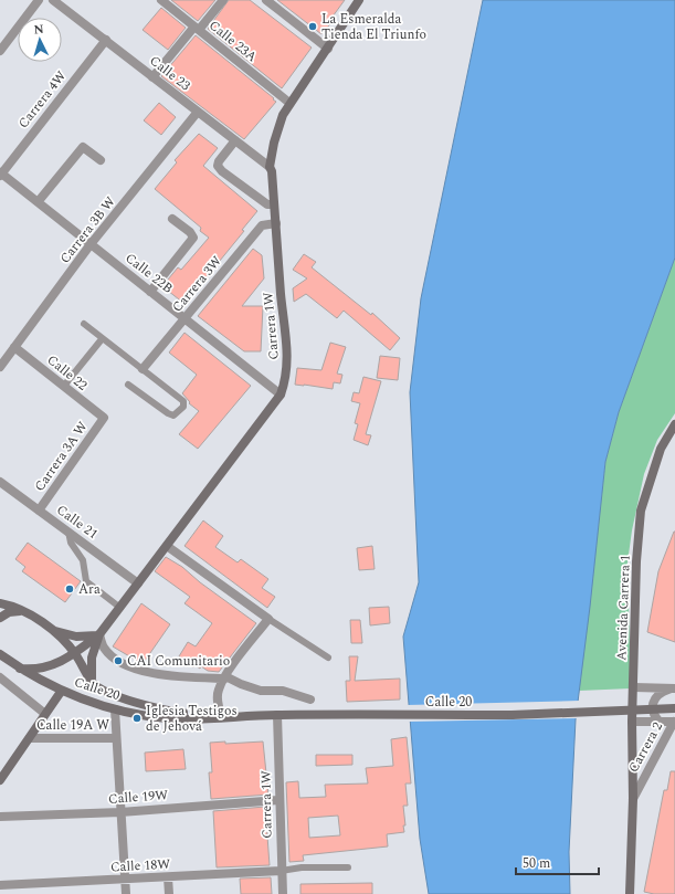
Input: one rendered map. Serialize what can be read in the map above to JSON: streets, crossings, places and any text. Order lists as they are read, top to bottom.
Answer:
{
  "streets": {
    "street": [
      "Calle 23A",
      "Calle 23",
      "Carrera 4W",
      "Carrera 3B W",
      "Calle 22B",
      "Carrera 3W",
      "Carrera 1W",
      "Calle 22",
      "Carrera 3A W",
      "Calle 21",
      "Avenida Carrera 1",
      "Calle 20",
      "Calle 19A W",
      "Carrera 2",
      "Calle 19W",
      "Calle 18W"
    ]
  },
  "crossings": [
    ["Calle 23A", "Carrera 1W"],
    ["Calle 23", "Carrera 4W"],
    ["Calle 23", "Carrera 3B W"],
    ["Calle 23", "Carrera 1W"],
    ["Carrera 4W", "Calle 22B"],
    ["Carrera 3B W", "Calle 22B"],
    ["Carrera 3B W", "Calle 22"],
    ["Calle 22B", "Carrera 3W"],
    ["Calle 22B", "Carrera 1W"],
    ["Carrera 3W", "Carrera 1W"],
    ["Carrera 1W", "Calle 21"],
    ["Carrera 1W", "Calle 20"],
    ["Carrera 1W", "Calle 19W"],
    ["Carrera 1W", "Calle 18W"],
    ["Calle 22", "Carrera 3A W"],
    ["Carrera 3A W", "Calle 21"],
    ["Avenida Carrera 1", "Carrera 2"]
  ],
  "places": [
    "La Esmeralda Tienda El Triunfo",
    "Ara",
    "CAI Comunitario",
    "Iglesia Testigos de Jehová"
  ],
  "scale_bar": "50 m",
  "north": "top"
}
